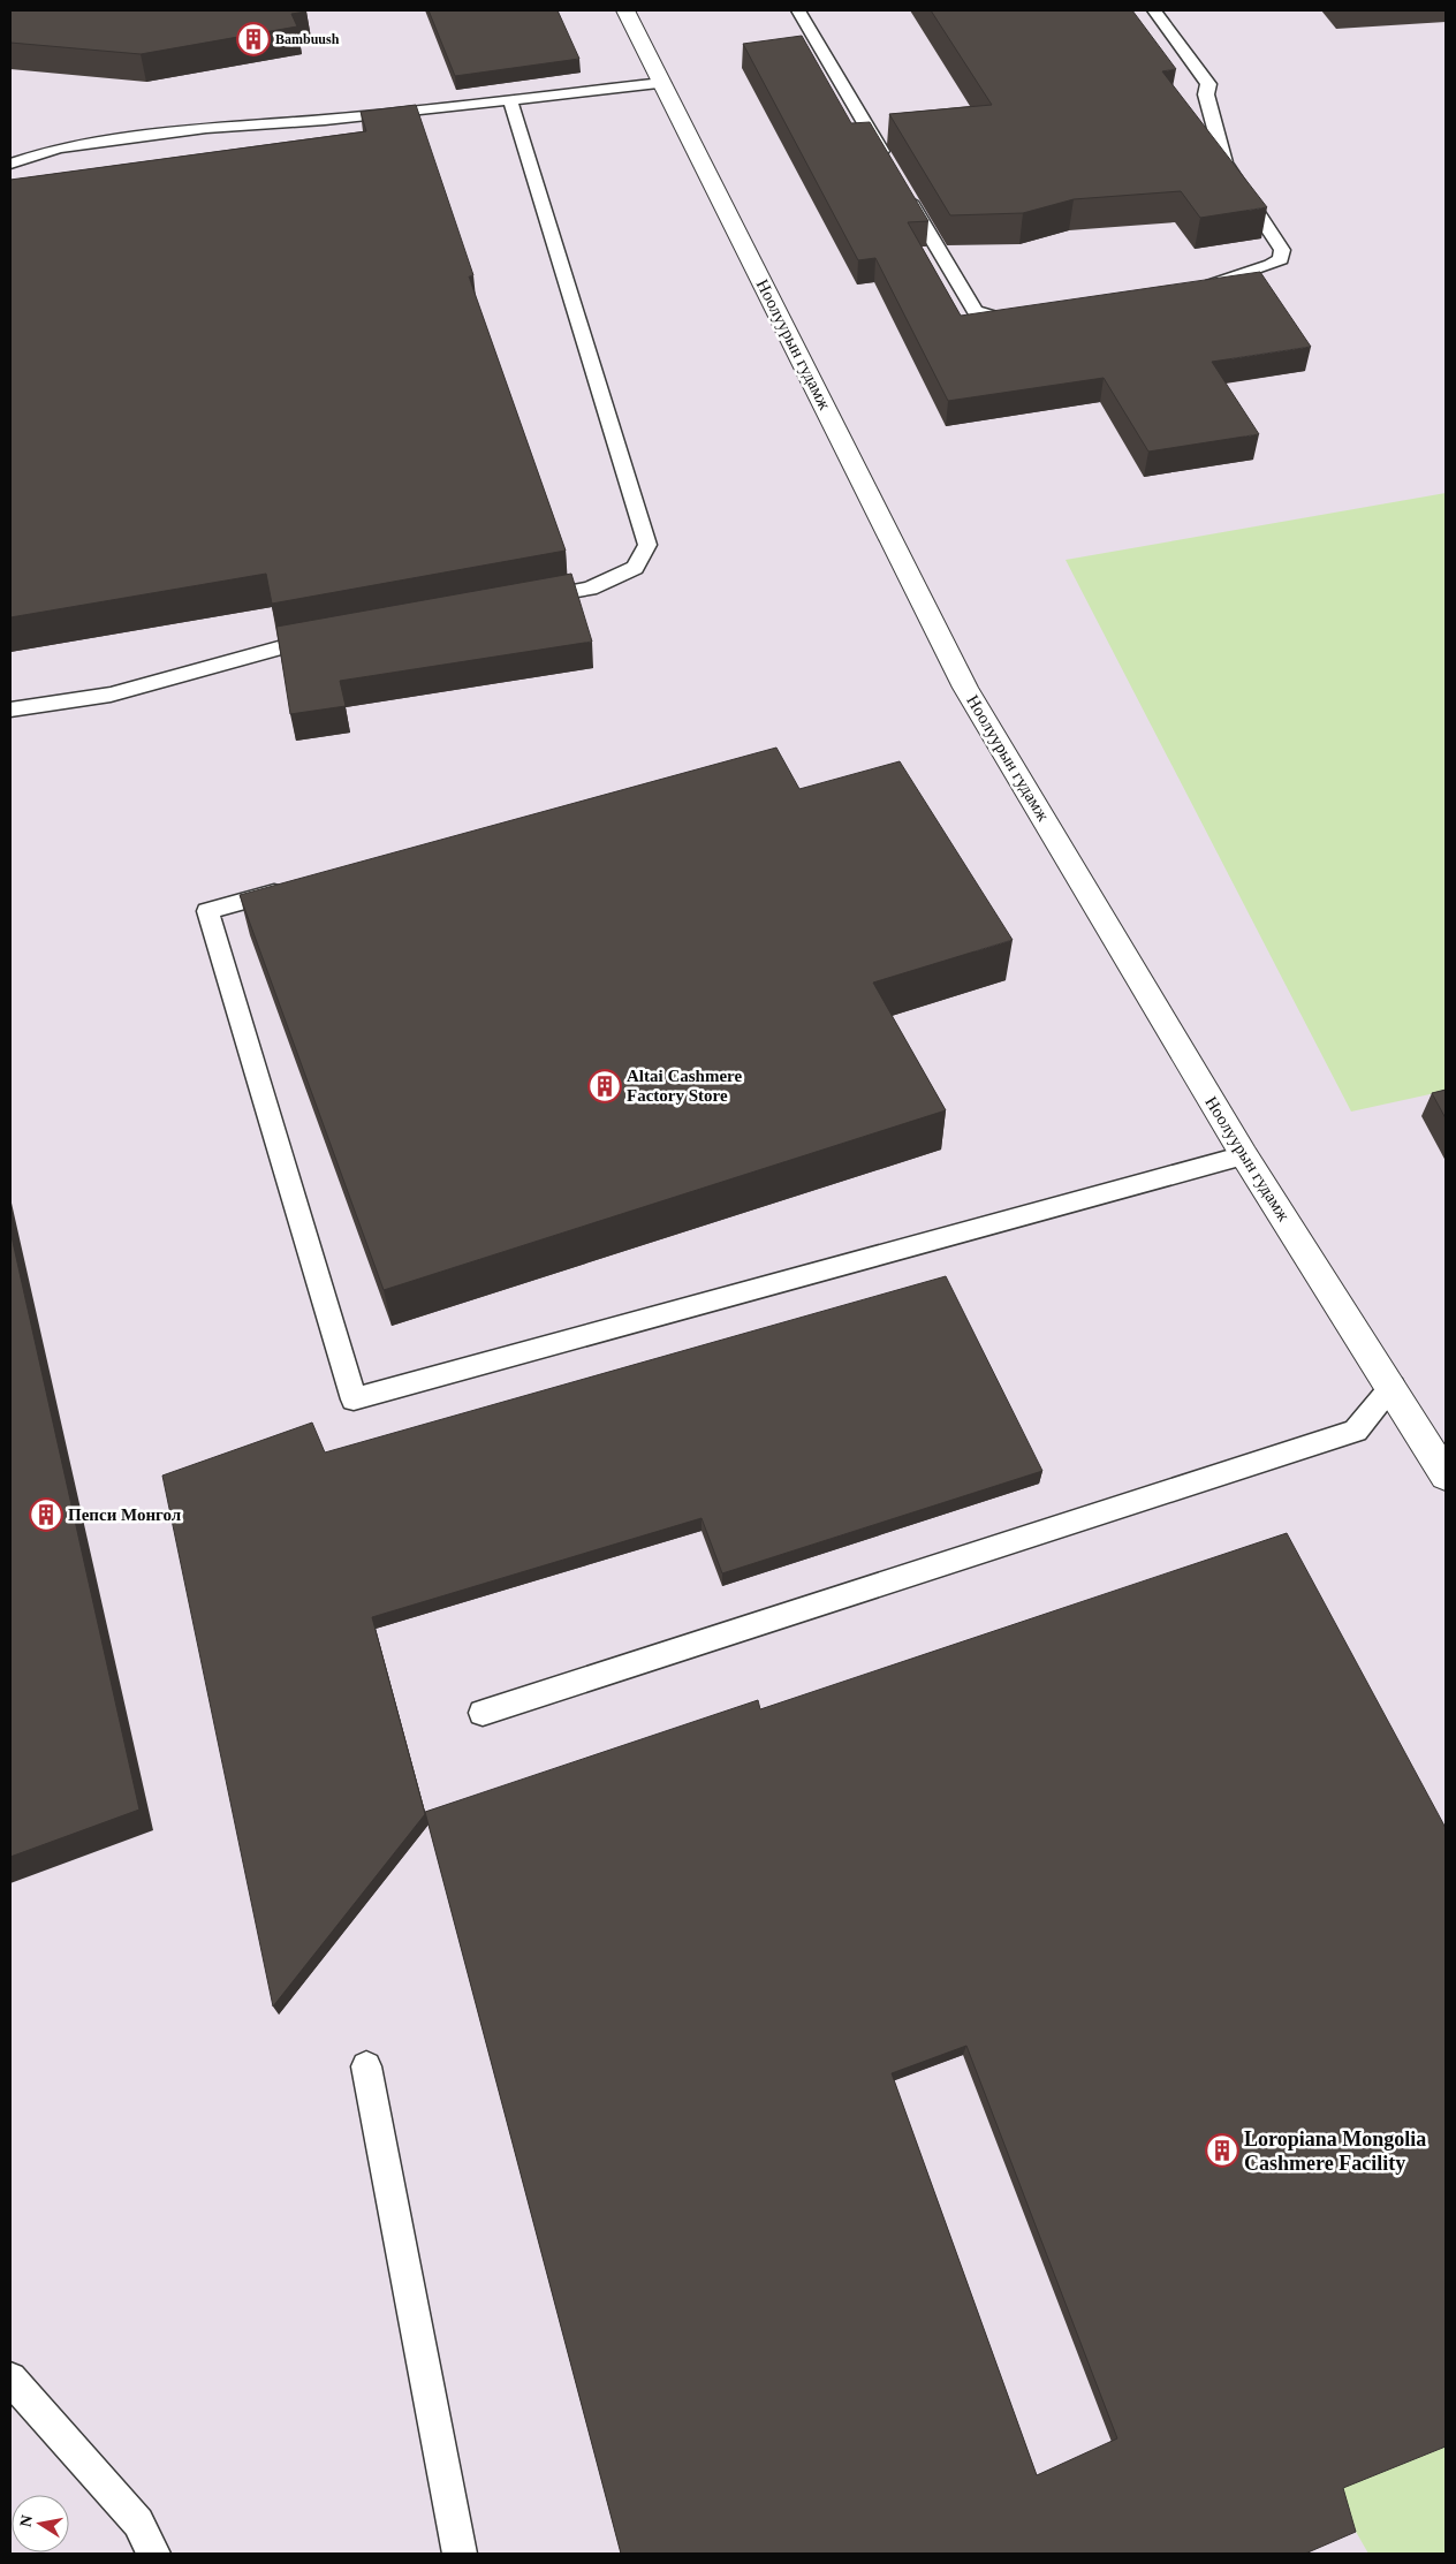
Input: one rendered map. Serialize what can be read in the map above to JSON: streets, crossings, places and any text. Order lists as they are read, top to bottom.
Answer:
{
  "streets": {
    "street": ["Ноолуурын гудамж"]
  },
  "places": {
    "building": [
      "Bambuush",
      "Altai Cashmere Factory Store",
      "Пепси Монгол",
      "Loropiana Mongolia Cashmere Facility"
    ]
  },
  "north": "left"
}
